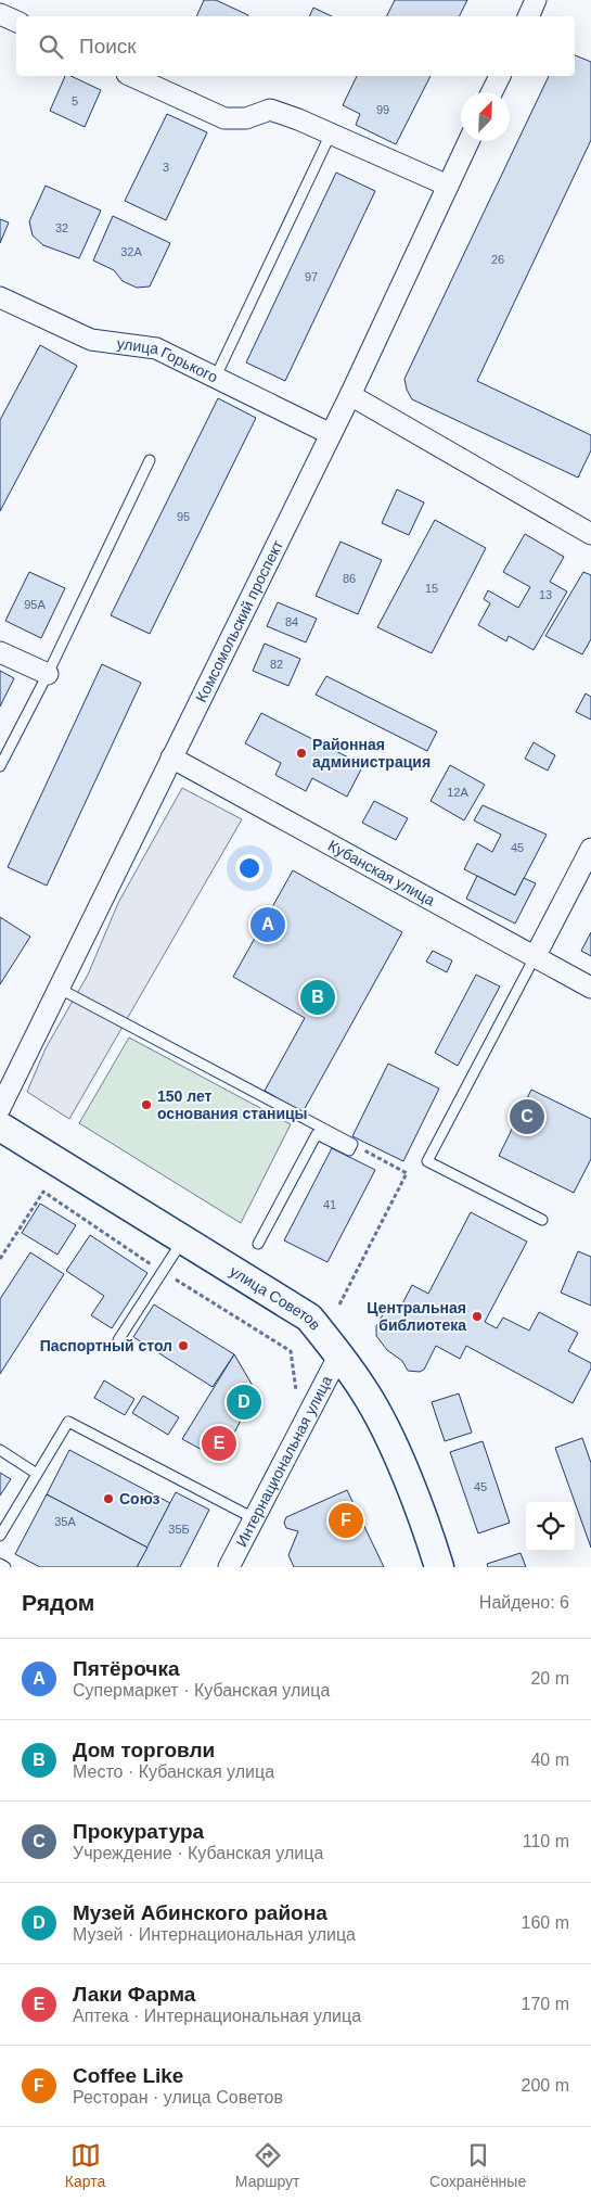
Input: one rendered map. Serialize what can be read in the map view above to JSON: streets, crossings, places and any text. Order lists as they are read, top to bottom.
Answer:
{
  "streets": {
    "main road": ["улица Советов"],
    "street": [
      "улица Горького",
      "Комсомольский проспект",
      "Кубанская улица",
      "Интернациональная улица"
    ]
  },
  "crossings": [
    ["улица Горького", "Комсомольский проспект"],
    ["Комсомольский проспект", "Кубанская улица"],
    ["улица Советов", "Интернациональная улица"]
  ],
  "places": [
    "Районная администрация",
    "150 лет основания станицы",
    "Центральная библиотека",
    "Паспортный стол",
    "Союз"
  ],
  "house_numbers": [
    "5",
    "99",
    "3",
    "32",
    "32А",
    "26",
    "97",
    "95",
    "86",
    "15",
    "13",
    "95А",
    "84",
    "82",
    "12А",
    "45",
    "41",
    "45",
    "35А",
    "35Б"
  ],
  "north": "top right",
  "page": {
    "search": "Поиск",
    "pins": [
      "A",
      "B",
      "C",
      "D",
      "E",
      "F"
    ],
    "heading": ["Рядом", "Найдено: 6"],
    "list": [
      {
        "mark": "A",
        "name": "Пятёрочка",
        "note": "Супермаркет · Кубанская улица",
        "value": "20 m"
      },
      {
        "mark": "B",
        "name": "Дом торговли",
        "note": "Место · Кубанская улица",
        "value": "40 m"
      },
      {
        "mark": "C",
        "name": "Прокуратура",
        "note": "Учреждение · Кубанская улица",
        "value": "110 m"
      },
      {
        "mark": "D",
        "name": "Музей Абинского района",
        "note": "Музей · Интернациональная улица",
        "value": "160 m"
      },
      {
        "mark": "E",
        "name": "Лаки Фарма",
        "note": "Аптека · Интернациональная улица",
        "value": "170 m"
      },
      {
        "mark": "F",
        "name": "Coffee Like",
        "note": "Ресторан · улица Советов",
        "value": "200 m"
      }
    ],
    "nav": ["Карта", "Маршрут", "Сохранённые"]
  }
}
